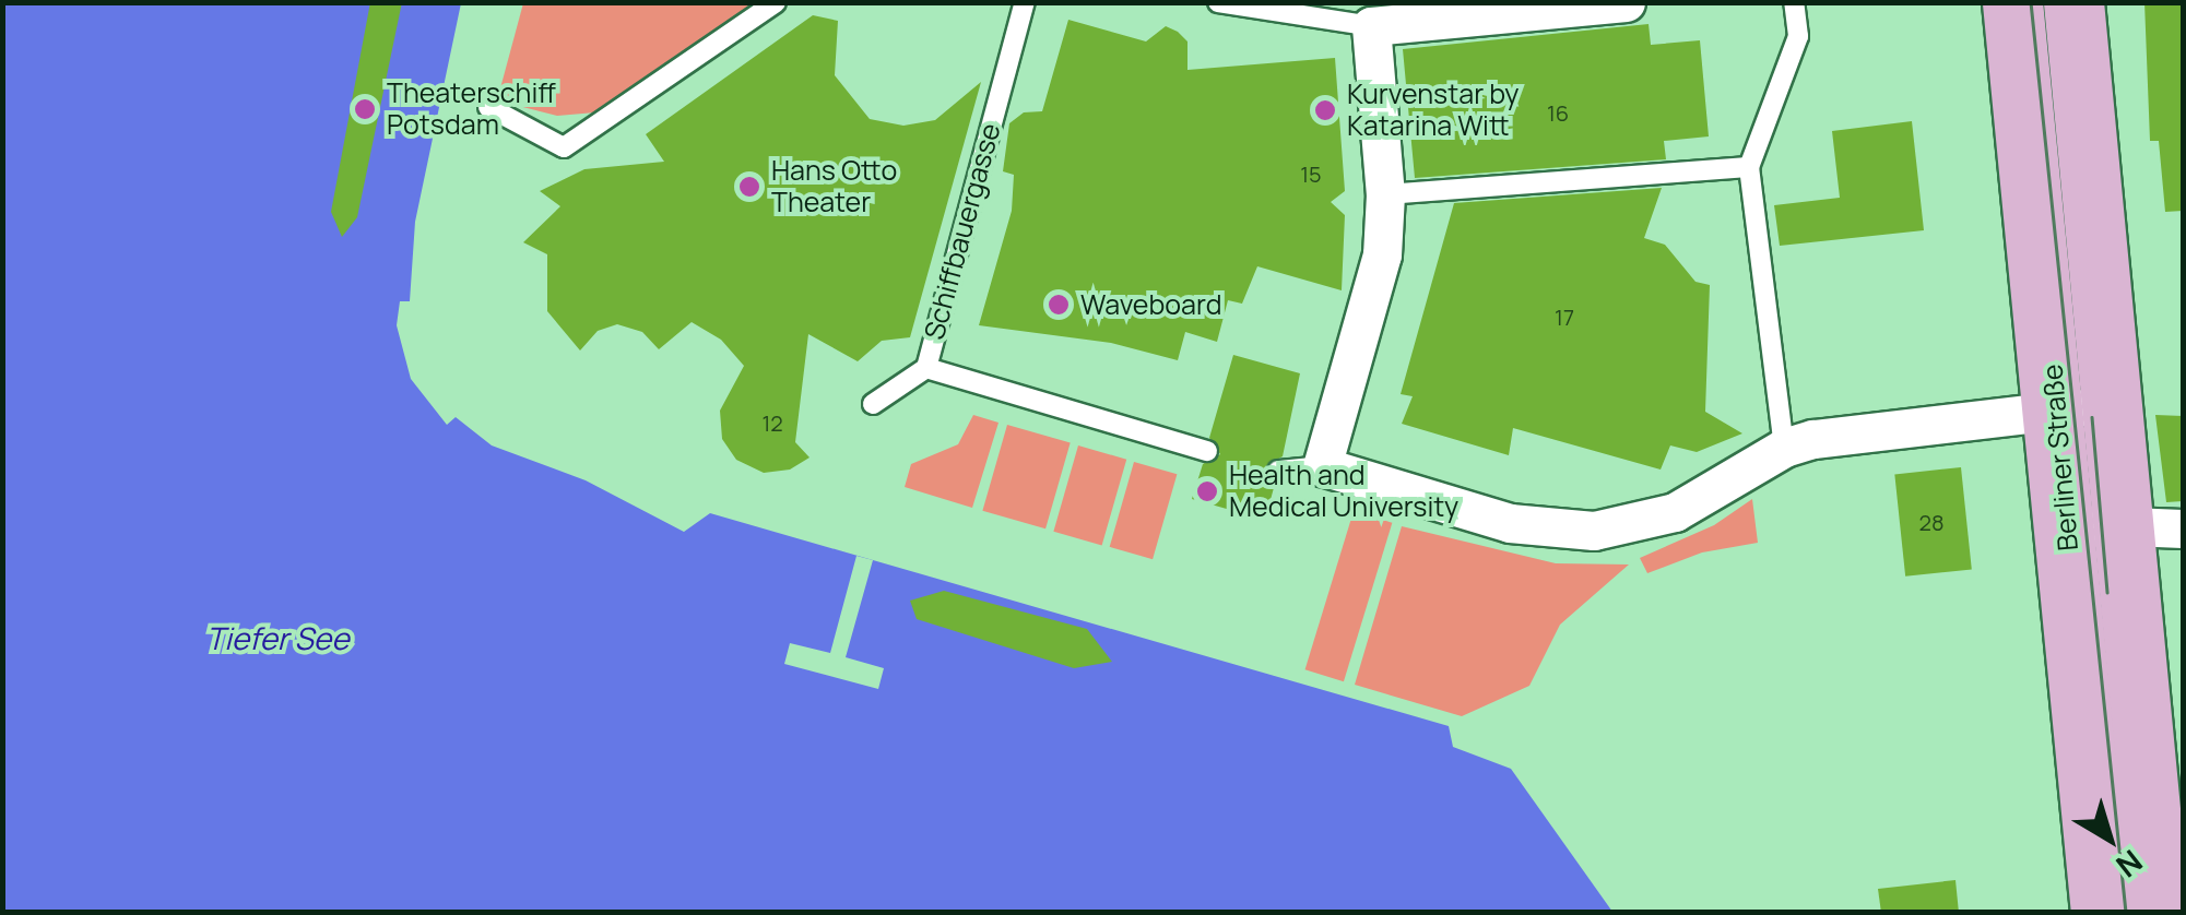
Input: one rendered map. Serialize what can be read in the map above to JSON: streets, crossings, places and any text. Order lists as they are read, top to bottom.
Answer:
{
  "streets": {
    "main road": ["Berliner Straße"],
    "lane": ["Schiffbauergasse"]
  },
  "water": ["Tiefer See"],
  "places": [
    "Theaterschiff Potsdam",
    "Kurvenstar by Katarina Witt",
    "Hans Otto Theater",
    "Waveboard",
    "Health and Medical University"
  ],
  "house_numbers": [
    "16",
    "15",
    "17",
    "12",
    "28"
  ],
  "north": "bottom right"
}
